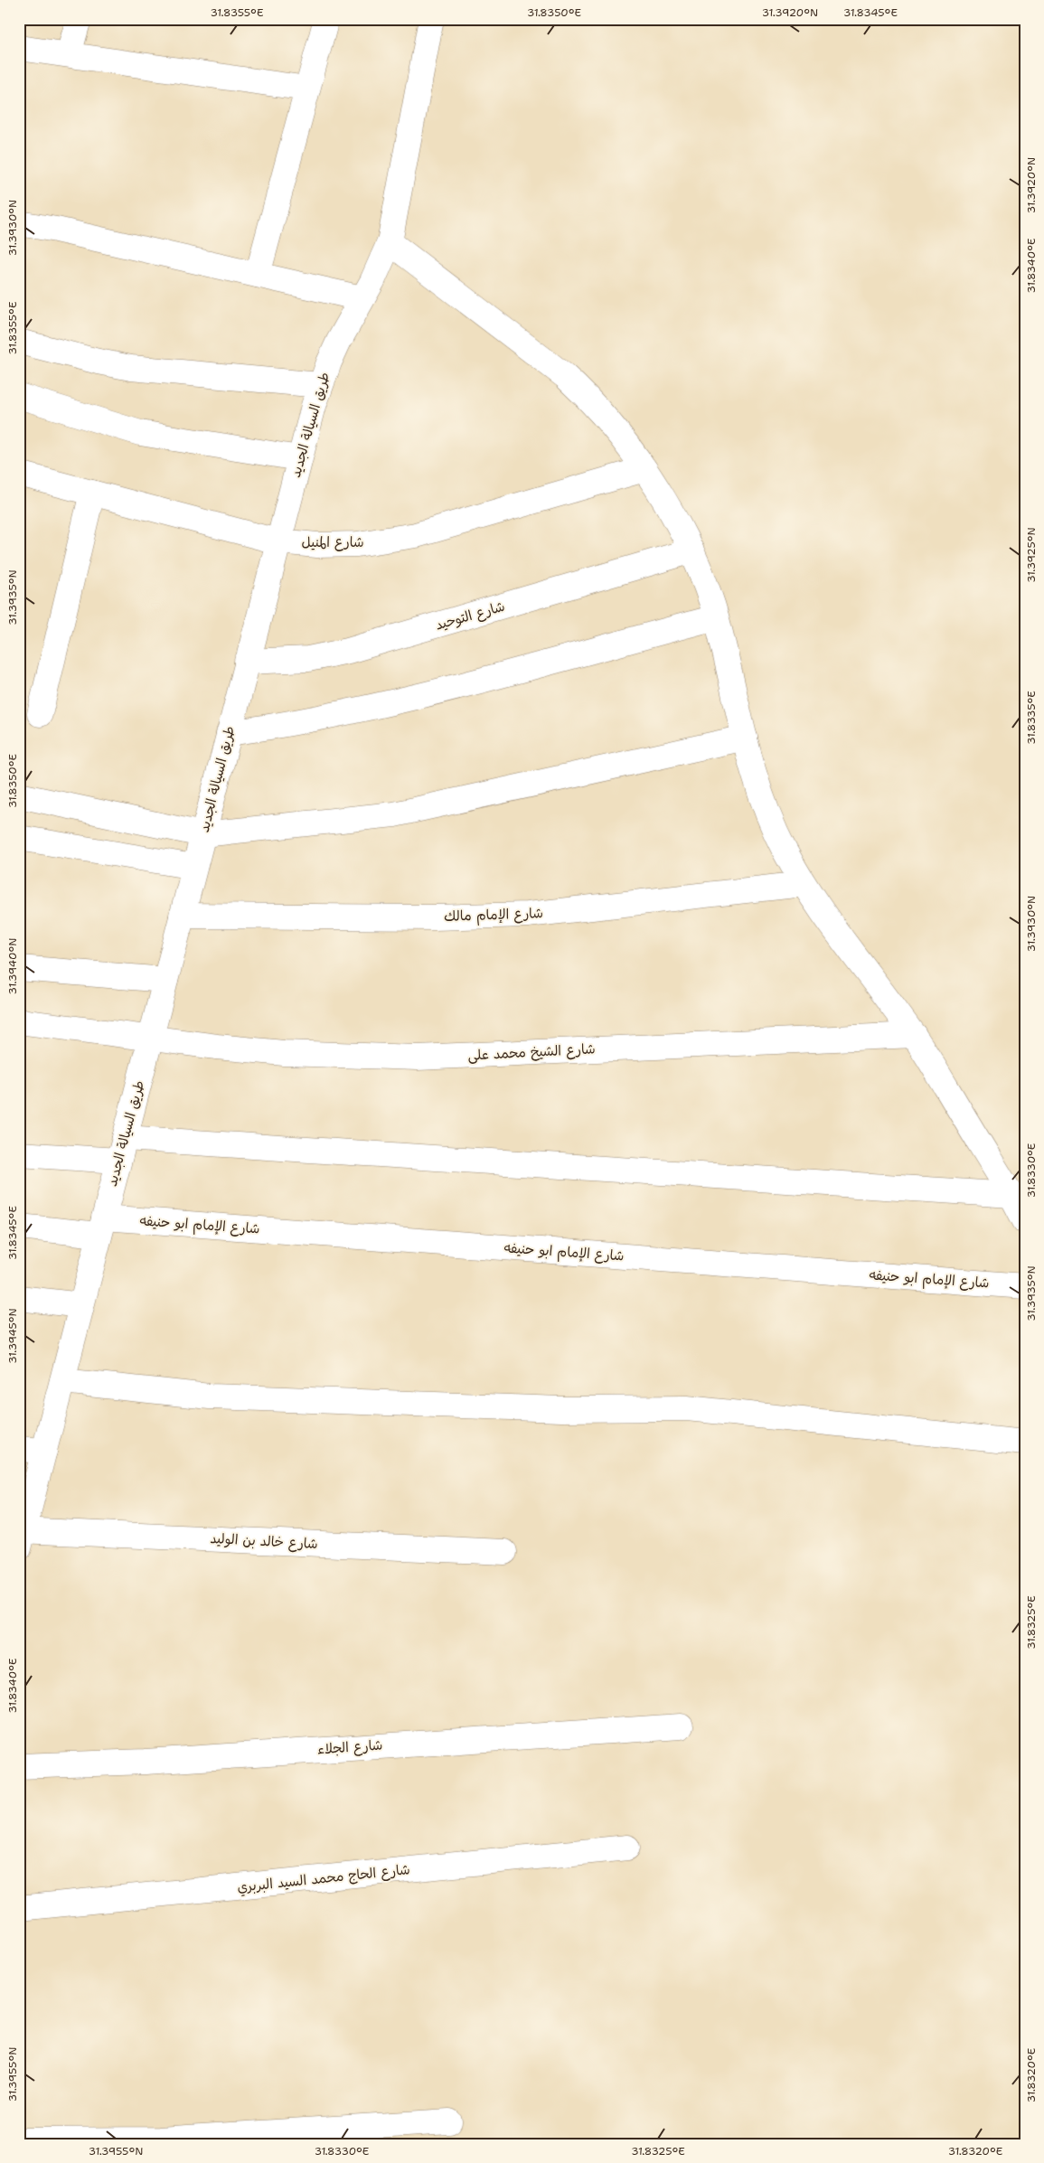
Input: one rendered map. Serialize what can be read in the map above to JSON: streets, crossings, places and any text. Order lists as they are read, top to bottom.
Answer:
{
  "streets": {
    "street": [
      "طريق السيالة الجديد",
      "شارع المنيل",
      "شارع التوحيد",
      "شارع الإمام مالك",
      "شارع الشيخ محمد على",
      "شارع الإمام ابو حنيفه",
      "شارع خالد بن الوليد",
      "شارع الجلاء",
      "شارع الحاج محمد السيد البربري"
    ]
  },
  "crossings": [
    ["طريق السيالة الجديد", "شارع المنيل"],
    ["طريق السيالة الجديد", "شارع التوحيد"],
    ["طريق السيالة الجديد", "شارع الإمام مالك"],
    ["طريق السيالة الجديد", "شارع الشيخ محمد على"],
    ["طريق السيالة الجديد", "شارع الإمام ابو حنيفه"],
    ["طريق السيالة الجديد", "شارع خالد بن الوليد"]
  ],
  "coordinates": [
    "31.8355°E",
    "31.8350°E",
    "31.3920°N",
    "31.8345°E",
    "31.3930°N",
    "31.8340°E",
    "31.3925°N",
    "31.3935°N",
    "31.8335°E",
    "31.3940°N",
    "31.8330°E",
    "31.3945°N",
    "31.8325°E",
    "31.3955°N",
    "31.8320°E"
  ]
}
